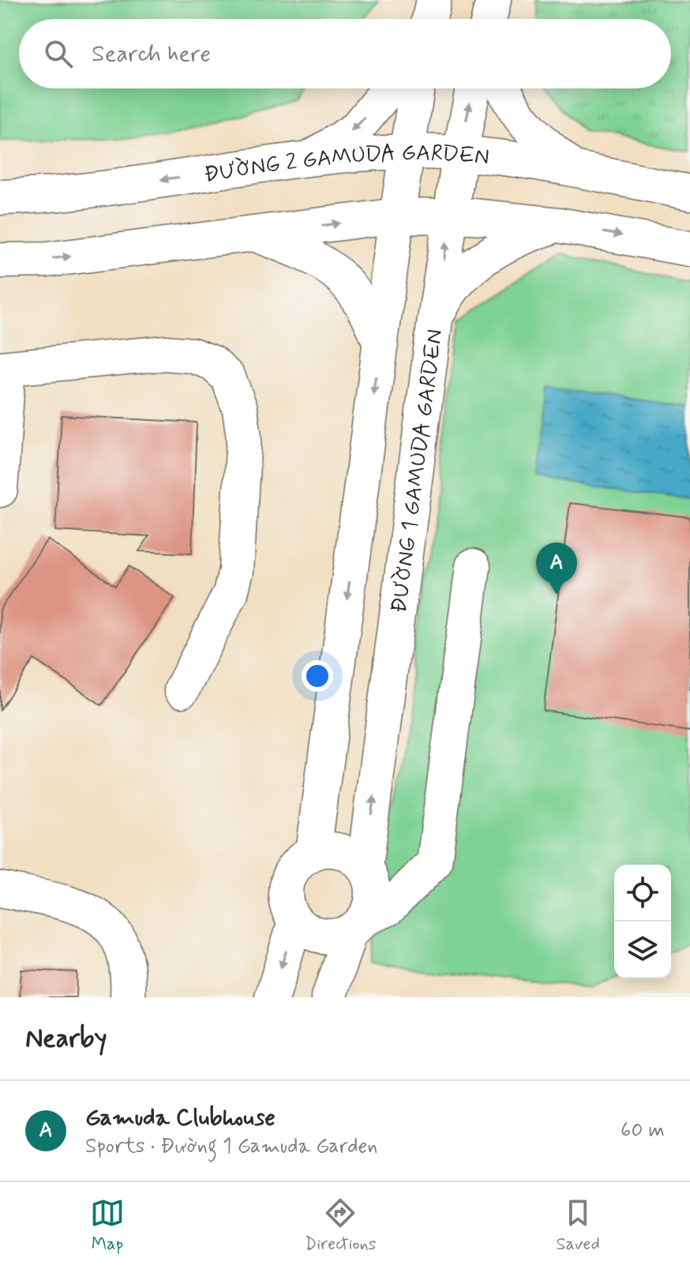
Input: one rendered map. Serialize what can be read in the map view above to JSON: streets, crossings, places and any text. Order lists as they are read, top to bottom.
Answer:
{
  "streets": {
    "street": ["ĐƯỜNG 2 GAMUDA GARDEN", "ĐƯỜNG 1 GAMUDA GARDEN"]
  },
  "crossings": [
    ["ĐƯỜNG 2 GAMUDA GARDEN", "ĐƯỜNG 1 GAMUDA GARDEN"]
  ],
  "page": {
    "search": "Search here",
    "pins": "A",
    "heading": "Nearby",
    "list": [
      {
        "mark": "A",
        "name": "Gamuda Clubhouse",
        "note": "Sports · Đường 1 Gamuda Garden",
        "value": "60 m"
      }
    ],
    "nav": ["Map", "Directions", "Saved"]
  }
}
